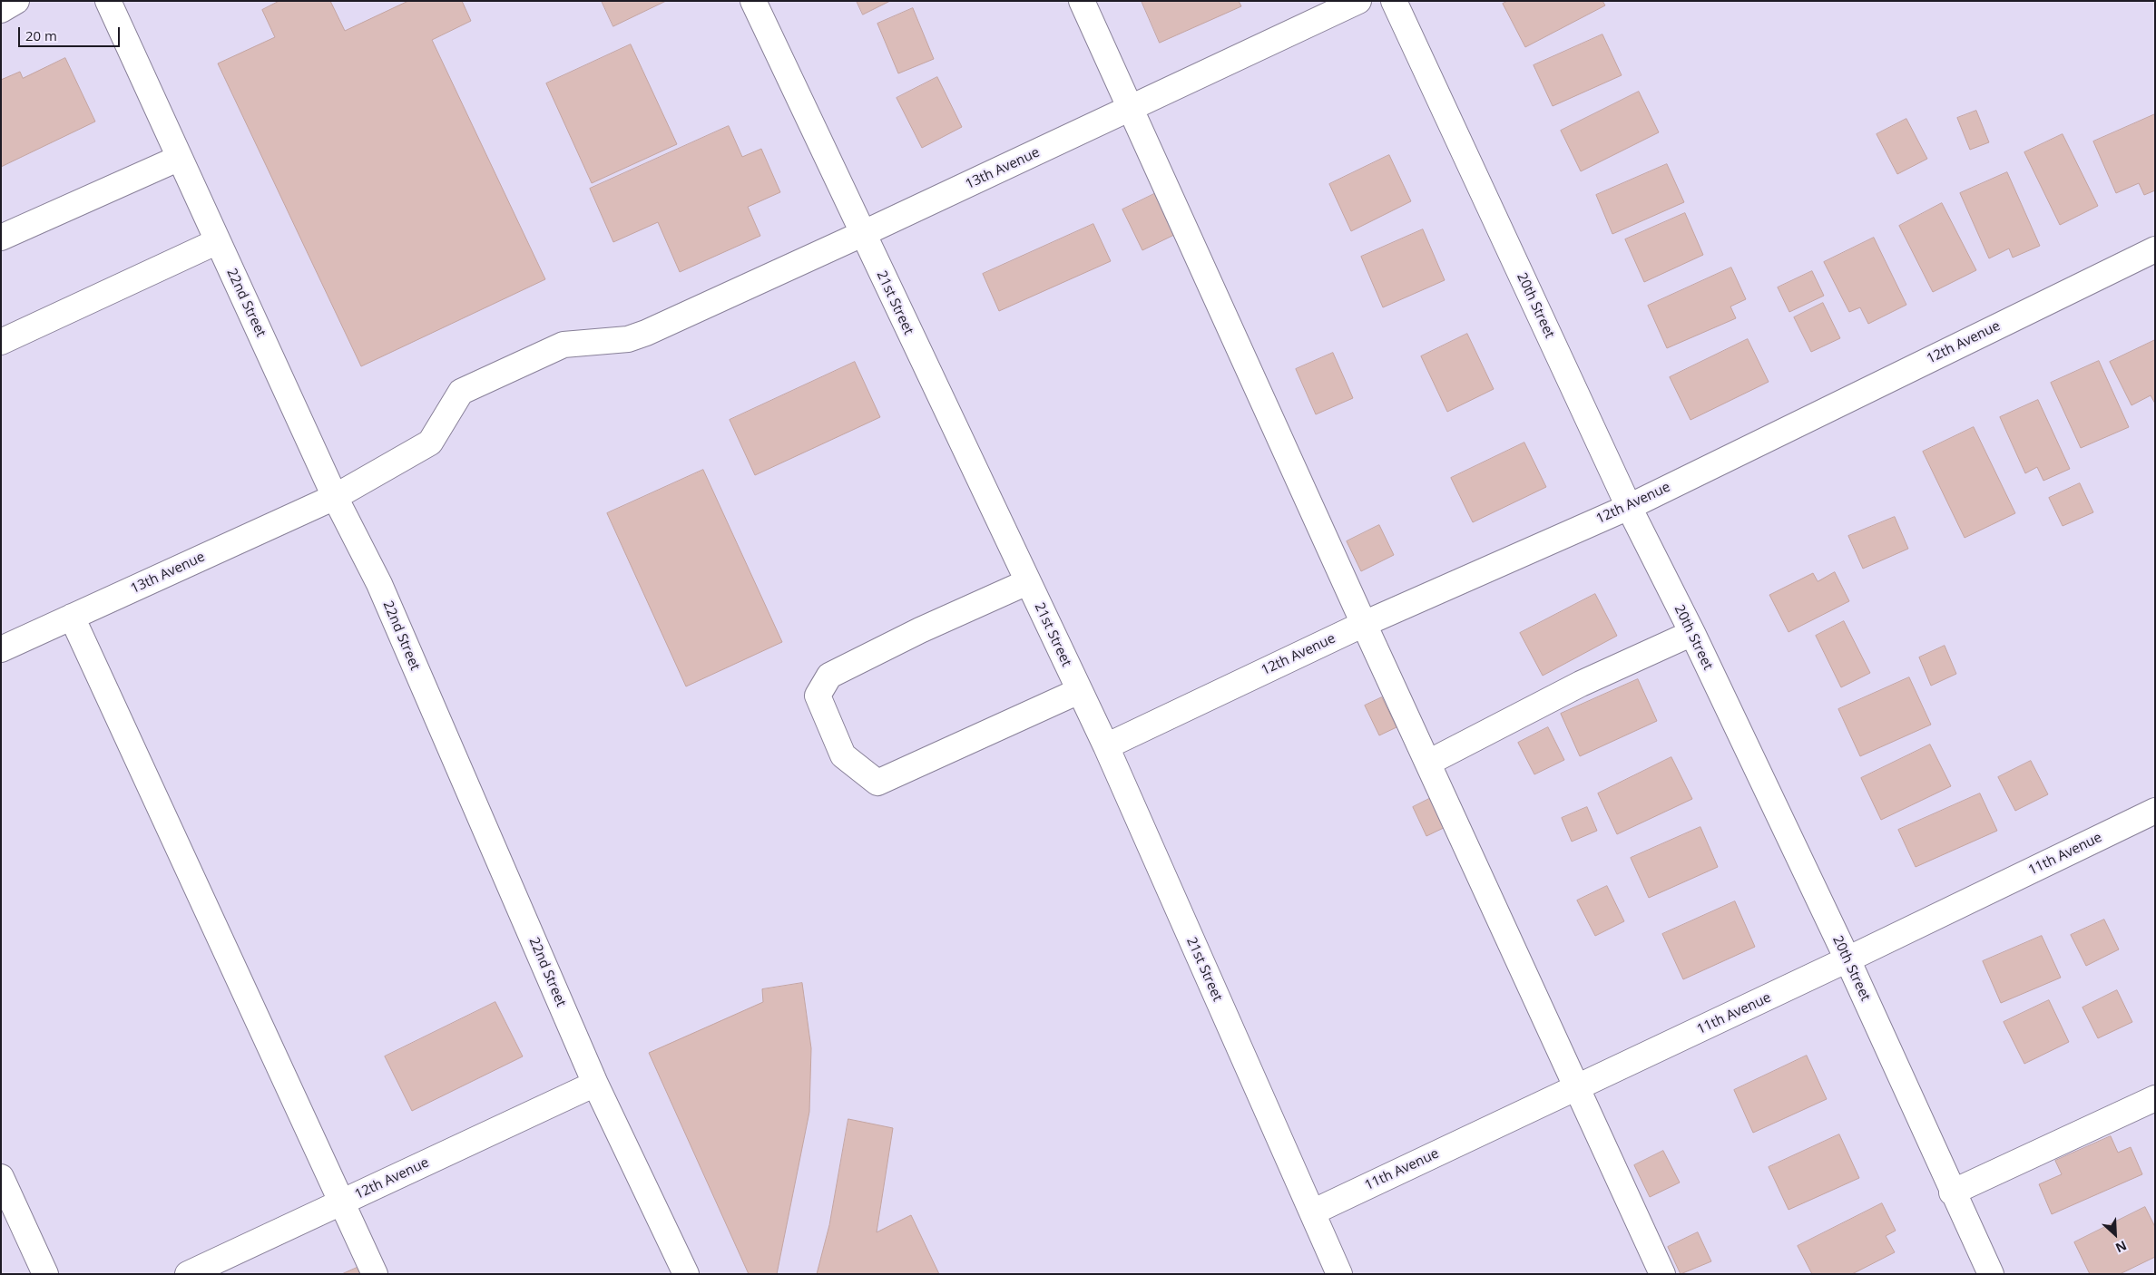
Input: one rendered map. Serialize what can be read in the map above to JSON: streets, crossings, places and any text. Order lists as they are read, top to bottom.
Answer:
{
  "streets": {
    "street": [
      "13th Avenue",
      "22nd Street",
      "21st Street",
      "20th Street",
      "12th Avenue",
      "11th Avenue"
    ]
  },
  "crossings": [
    ["13th Avenue", "22nd Street"],
    ["13th Avenue", "21st Street"],
    ["22nd Street", "12th Avenue"],
    ["21st Street", "12th Avenue"],
    ["21st Street", "11th Avenue"],
    ["20th Street", "12th Avenue"],
    ["20th Street", "11th Avenue"]
  ],
  "scale_bar": "20 m",
  "north": "bottom right"
}
